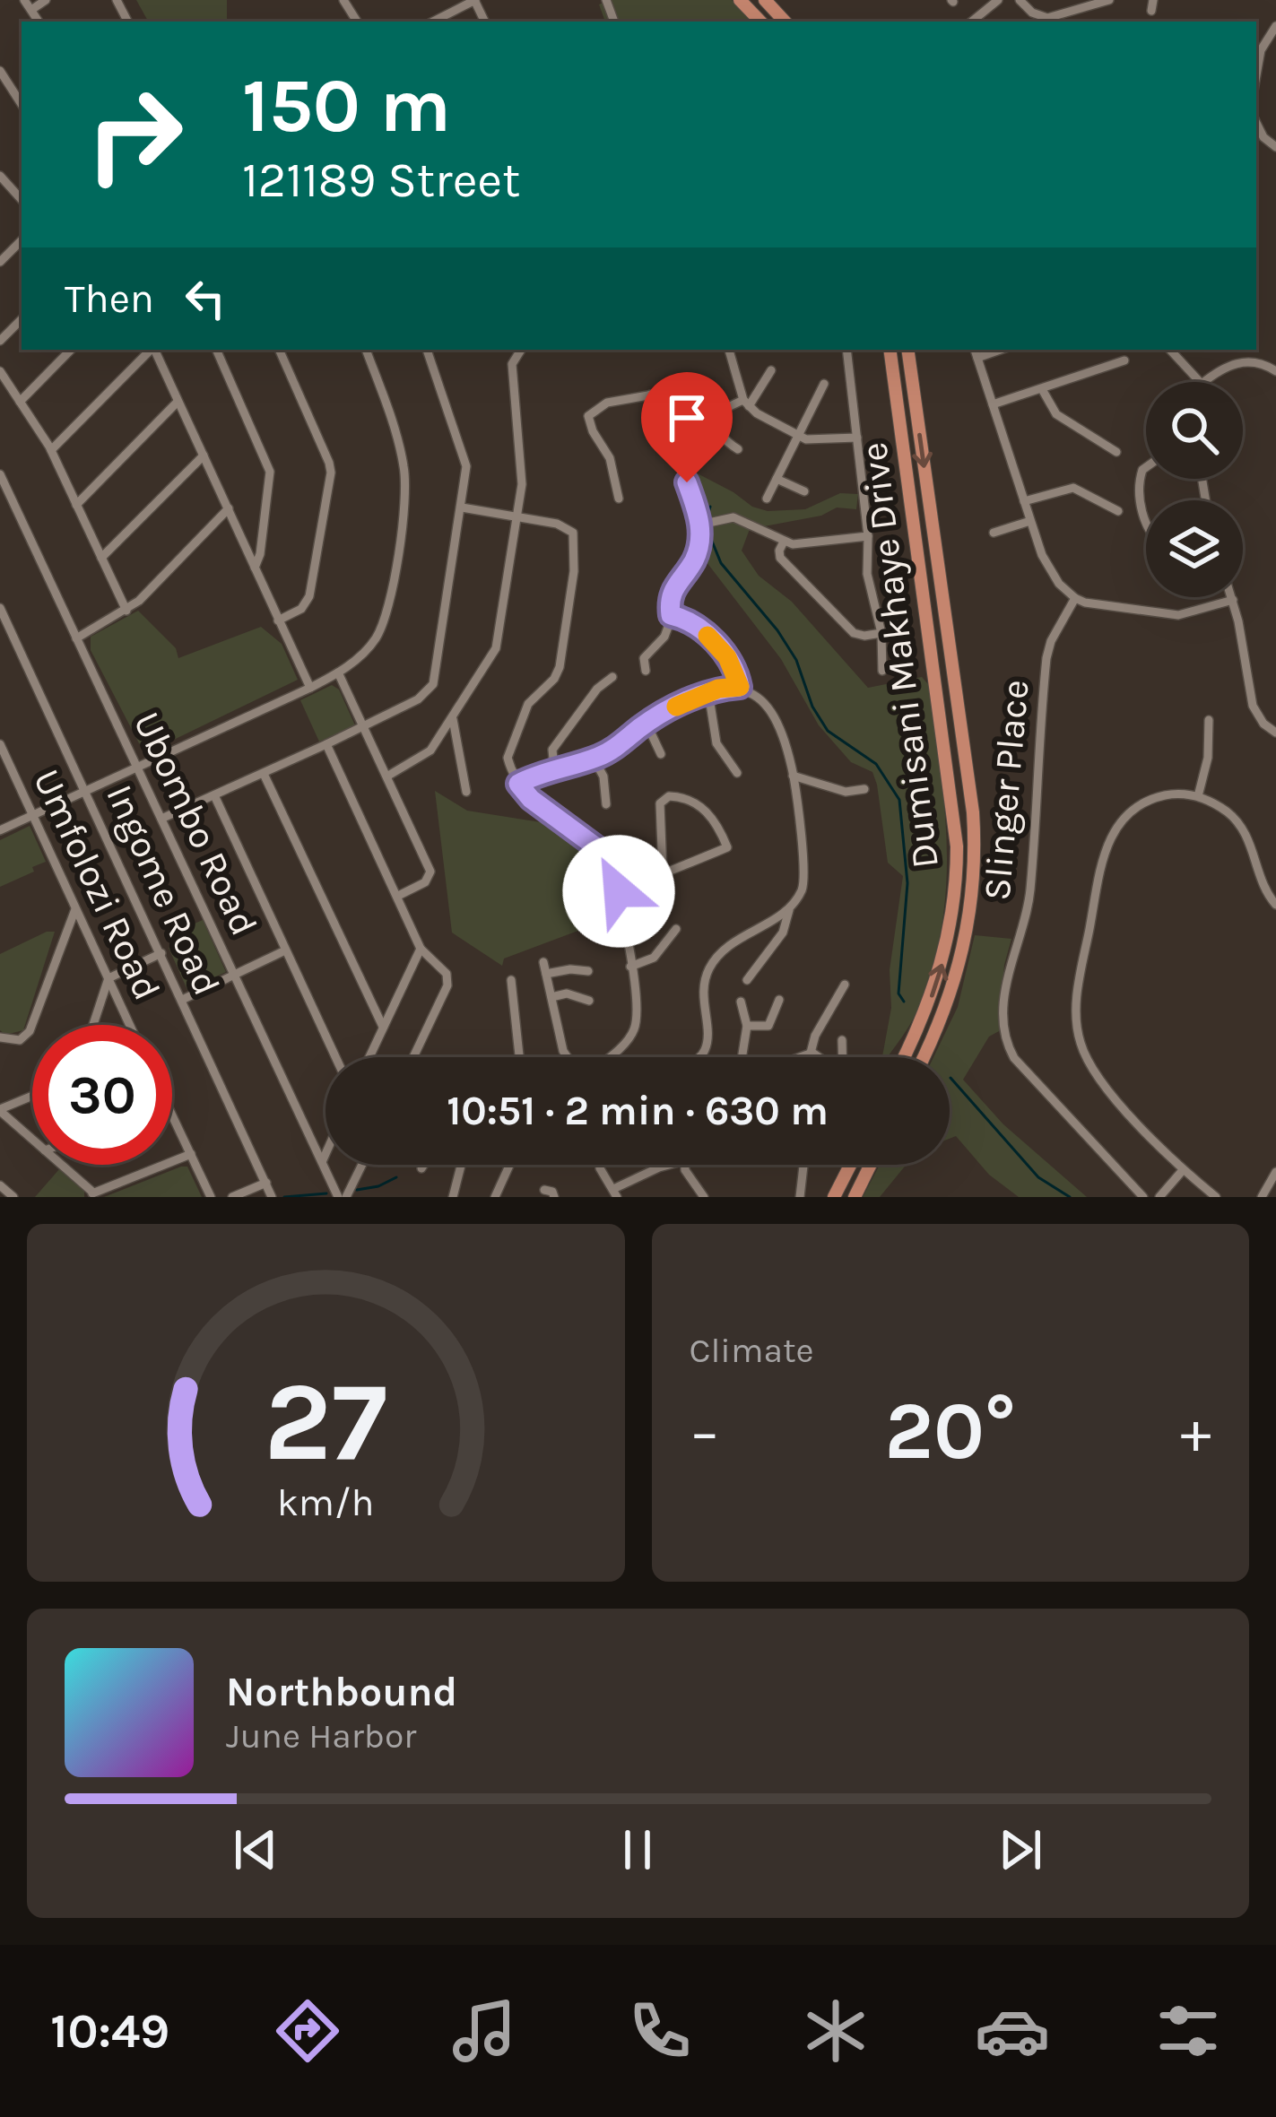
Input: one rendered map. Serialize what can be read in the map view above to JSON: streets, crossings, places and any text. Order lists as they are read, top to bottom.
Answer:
{
  "streets": {
    "main road": ["Dumisani Makhaye Drive"],
    "street": [
      "Slinger Place",
      "Ubombo Road",
      "Umfolozi Road",
      "Ingome Road"
    ]
  },
  "page": {
    "turn": ["150 m", "121189 Street"],
    "then": "Then",
    "limit": "30",
    "trip": "10:51 · 2 min · 630 m",
    "tile": "Climate",
    "heat": ["−", "20°", "+"],
    "song": ["Northbound", "June Harbor"],
    "tabs": "10:49",
    "gauge": ["27", "km/h"]
  }
}
